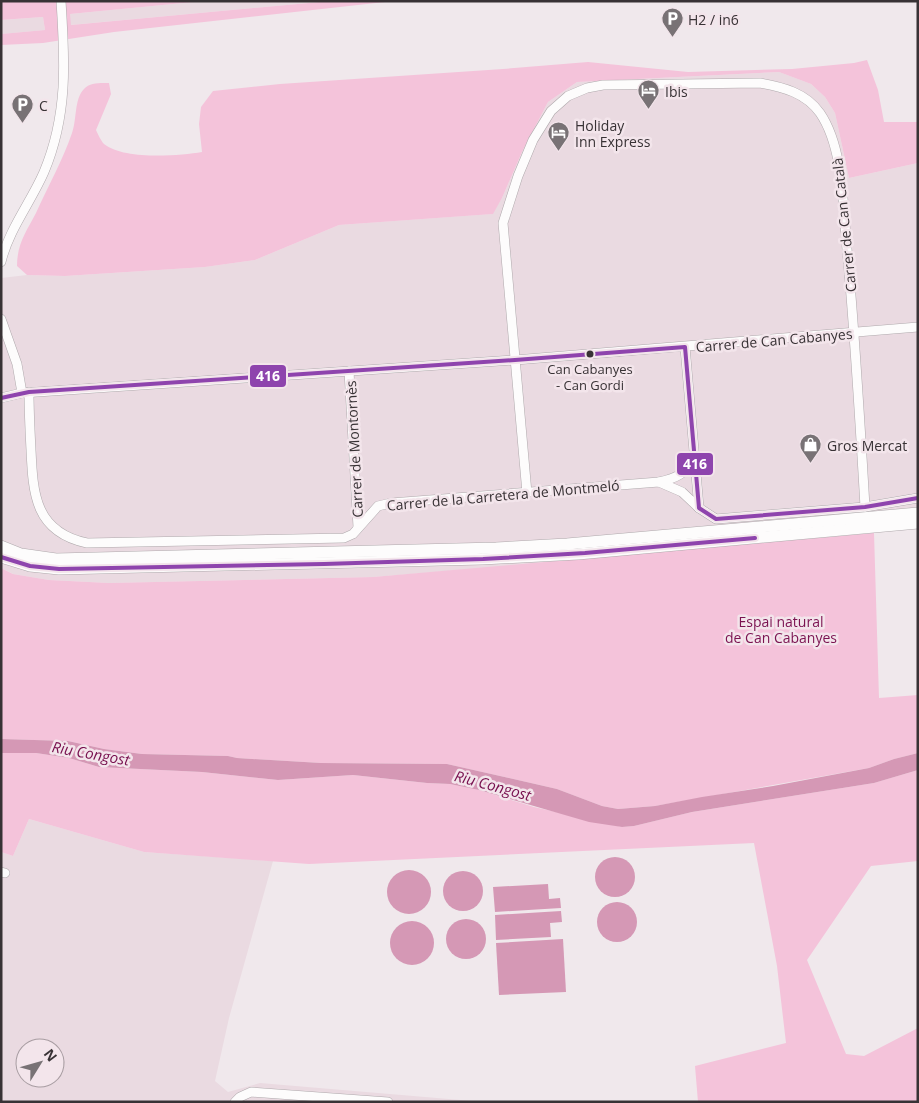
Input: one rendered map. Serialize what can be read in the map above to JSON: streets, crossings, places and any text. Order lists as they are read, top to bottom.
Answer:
{
  "streets": {
    "street": [
      "Carrer de Can Català",
      "Carrer de Can Cabanyes",
      "Carrer de Montornès",
      "Carrer de la Carretera de Montmeló"
    ]
  },
  "crossings": [
    ["Carrer de Can Català", "Carrer de Can Cabanyes"],
    ["Carrer de Can Català", "Carrer de la Carretera de Montmeló"],
    ["Carrer de Can Cabanyes", "Carrer de Montornès"],
    ["Carrer de Can Cabanyes", "Carrer de la Carretera de Montmeló"],
    ["Carrer de Montornès", "Carrer de la Carretera de Montmeló"]
  ],
  "water": ["Riu Congost"],
  "parks": ["Espai natural de Can Cabanyes"],
  "places": {
    "parking": ["H2 / in6", "C"],
    "hotel": ["Ibis", "Holiday Inn Express"],
    "other": ["Can Cabanyes - Can Gordi"],
    "shop": ["Gros Mercat"]
  },
  "lines": ["transit line 416"],
  "north": "top right"
}
